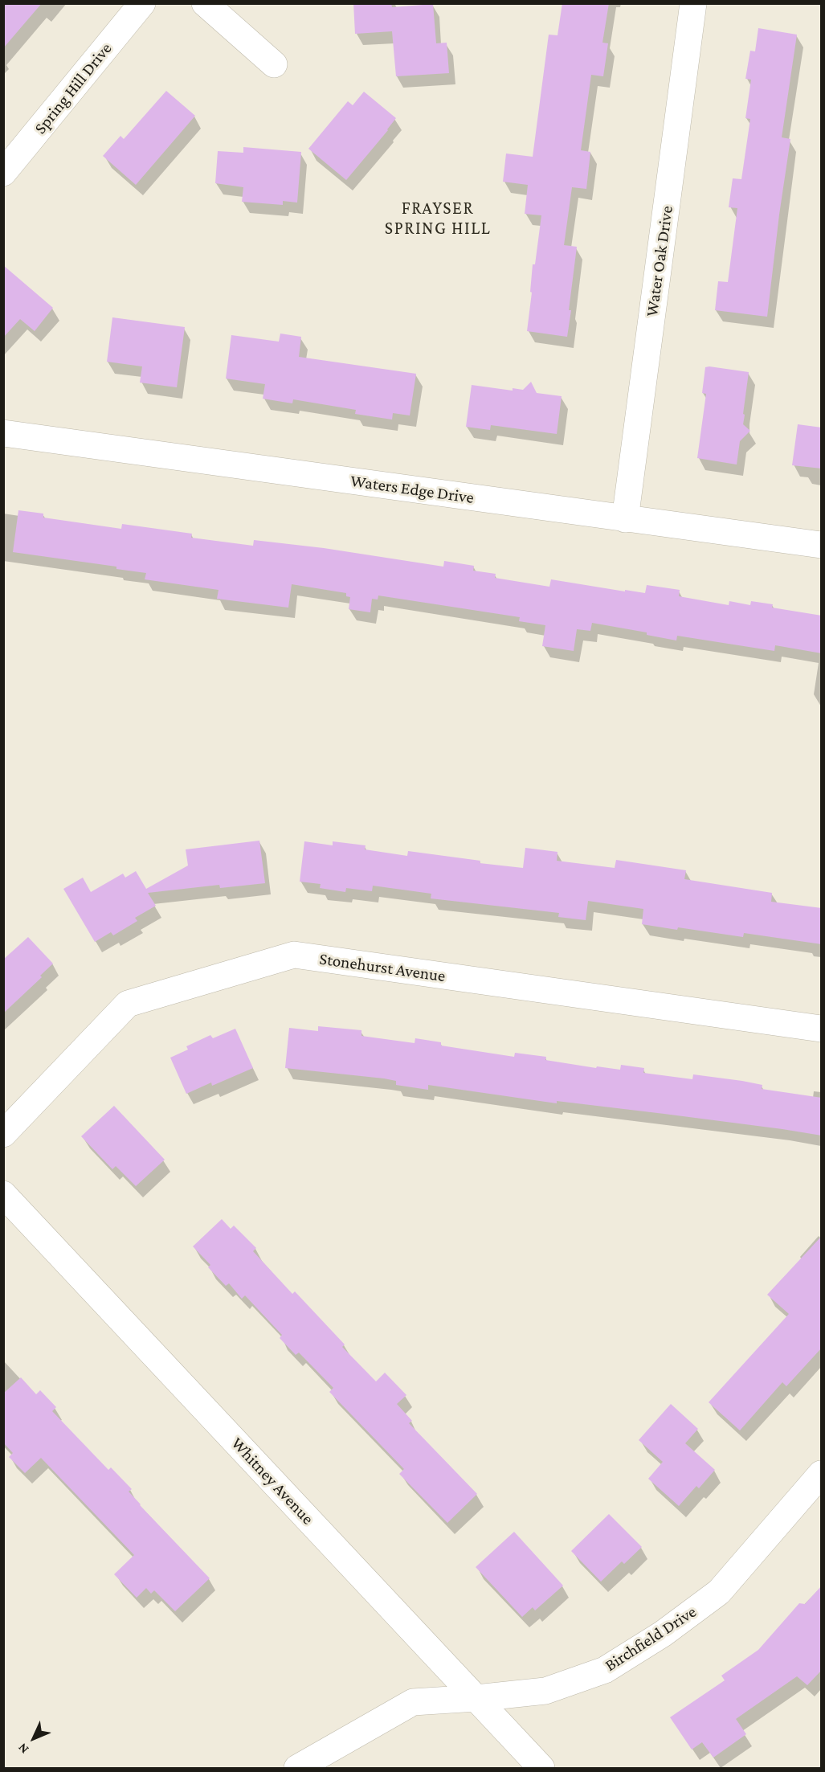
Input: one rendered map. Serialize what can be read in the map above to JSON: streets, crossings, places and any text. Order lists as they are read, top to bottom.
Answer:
{
  "streets": {
    "street": [
      "Spring Hill Drive",
      "Water Oak Drive",
      "Waters Edge Drive",
      "Stonehurst Avenue",
      "Whitney Avenue",
      "Birchfield Drive"
    ]
  },
  "crossings": [
    ["Water Oak Drive", "Waters Edge Drive"],
    ["Whitney Avenue", "Birchfield Drive"]
  ],
  "districts": ["FRAYSER SPRING HILL"],
  "north": "bottom left"
}
